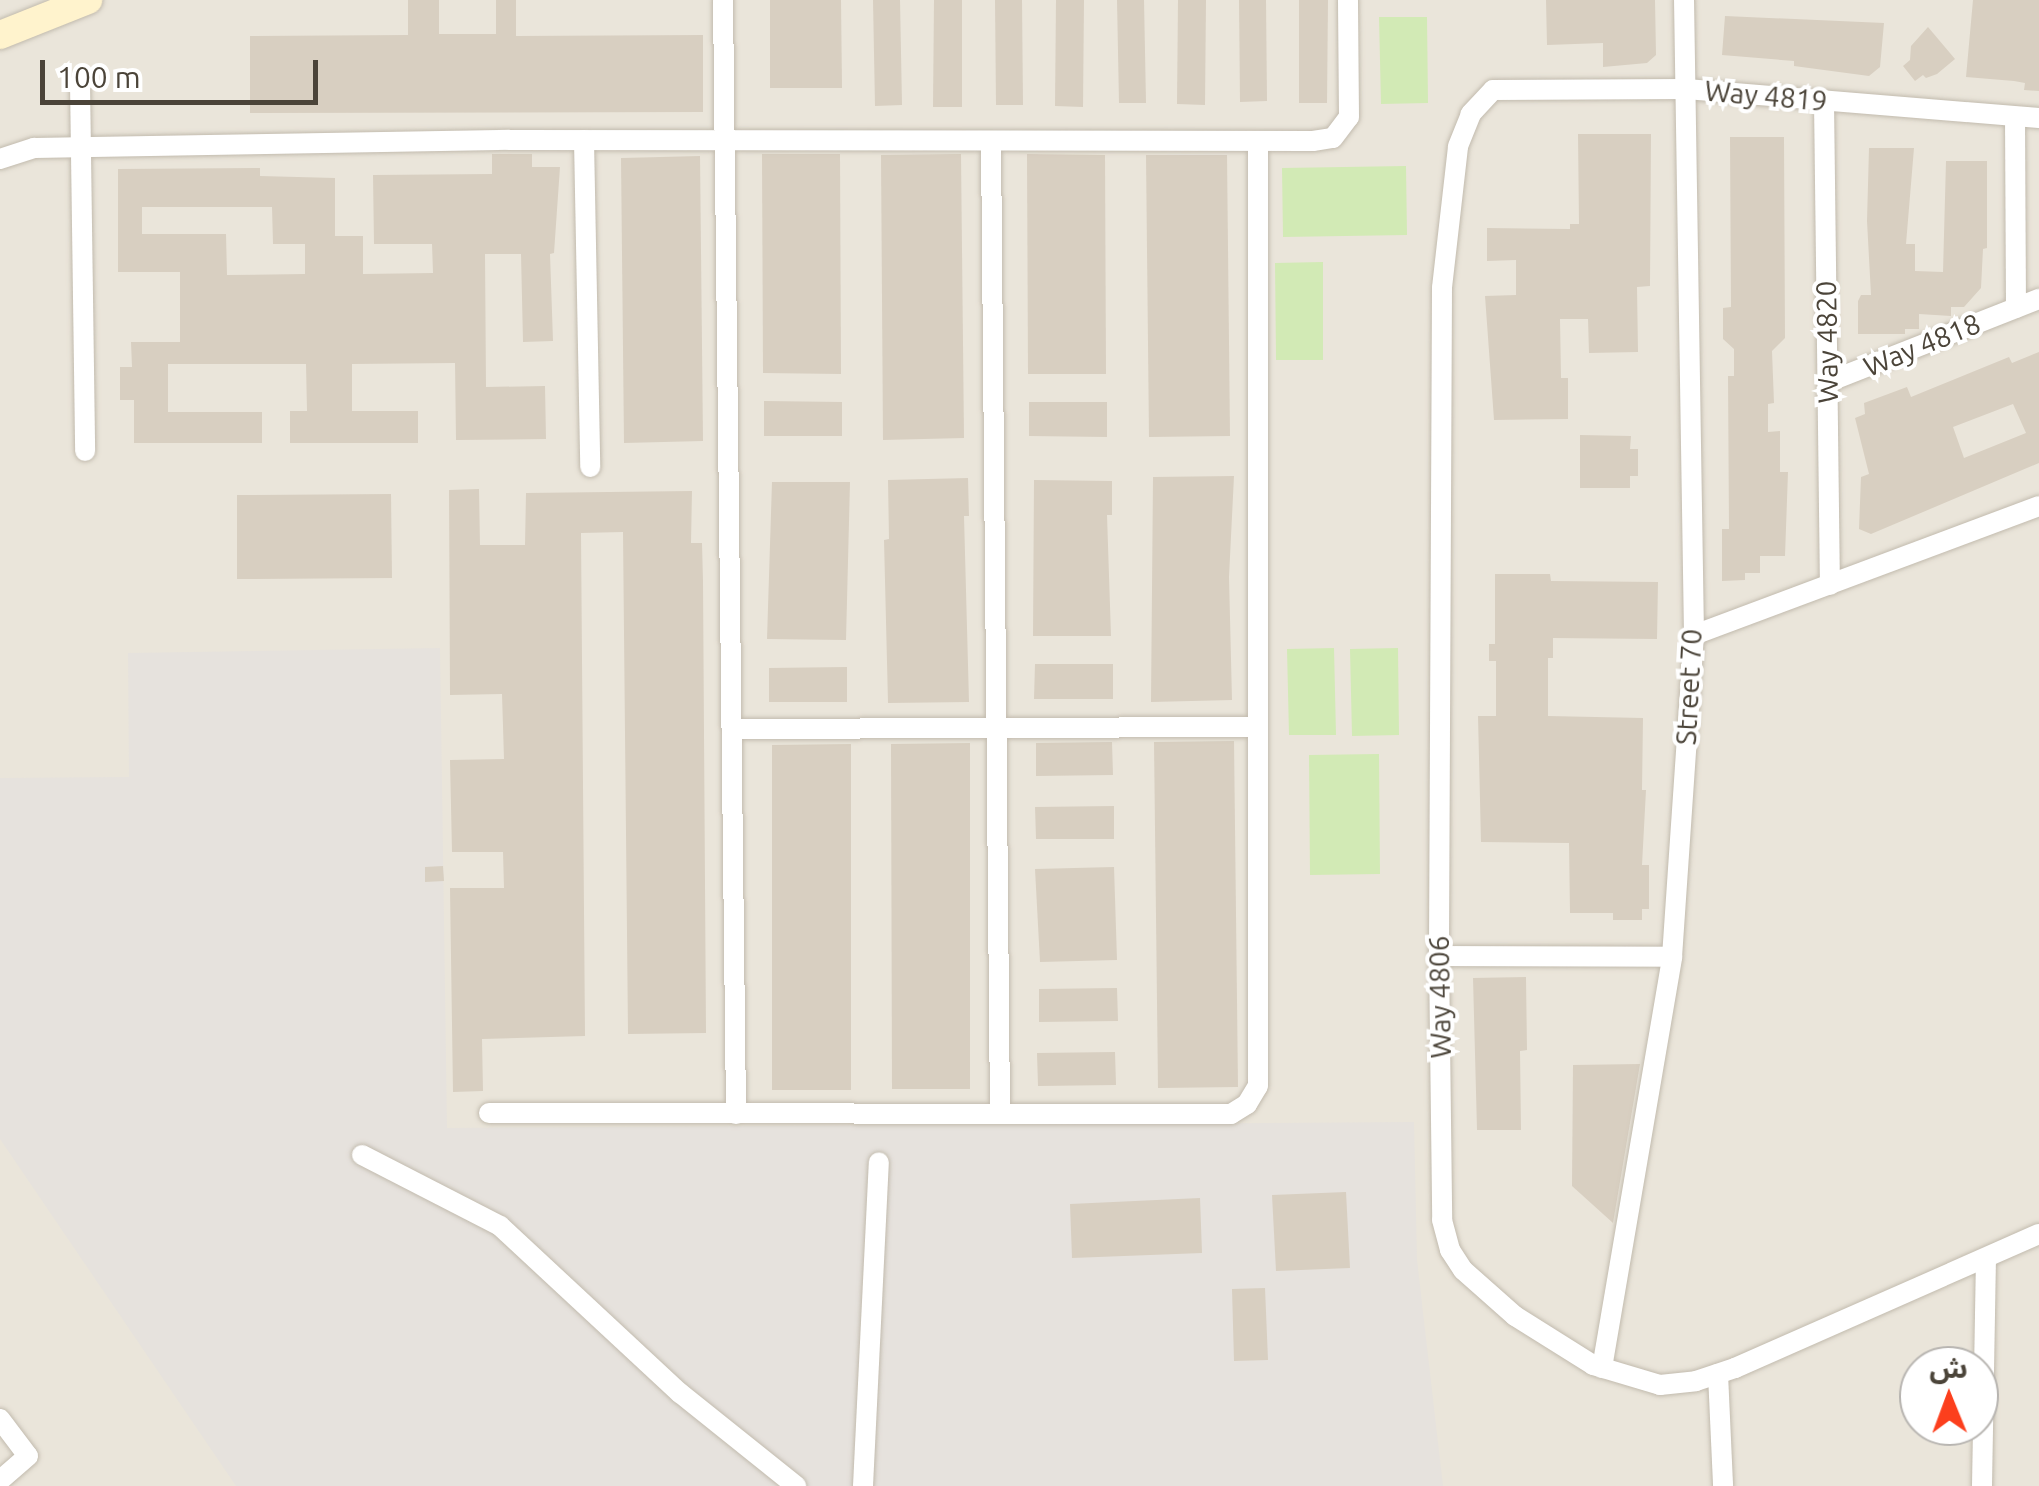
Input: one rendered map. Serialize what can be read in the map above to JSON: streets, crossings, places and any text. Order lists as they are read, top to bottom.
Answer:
{
  "streets": {
    "street": [
      "Way 4819",
      "Way 4820",
      "Way 4818",
      "Street 70",
      "Way 4806"
    ]
  },
  "crossings": [
    ["Way 4819", "Way 4820"],
    ["Way 4819", "Way 4818"],
    ["Way 4819", "Street 70"],
    ["Way 4819", "Way 4806"],
    ["Way 4820", "Way 4818"],
    ["Street 70", "Way 4806"]
  ],
  "scale_bar": "100 m",
  "north": "top"
}
